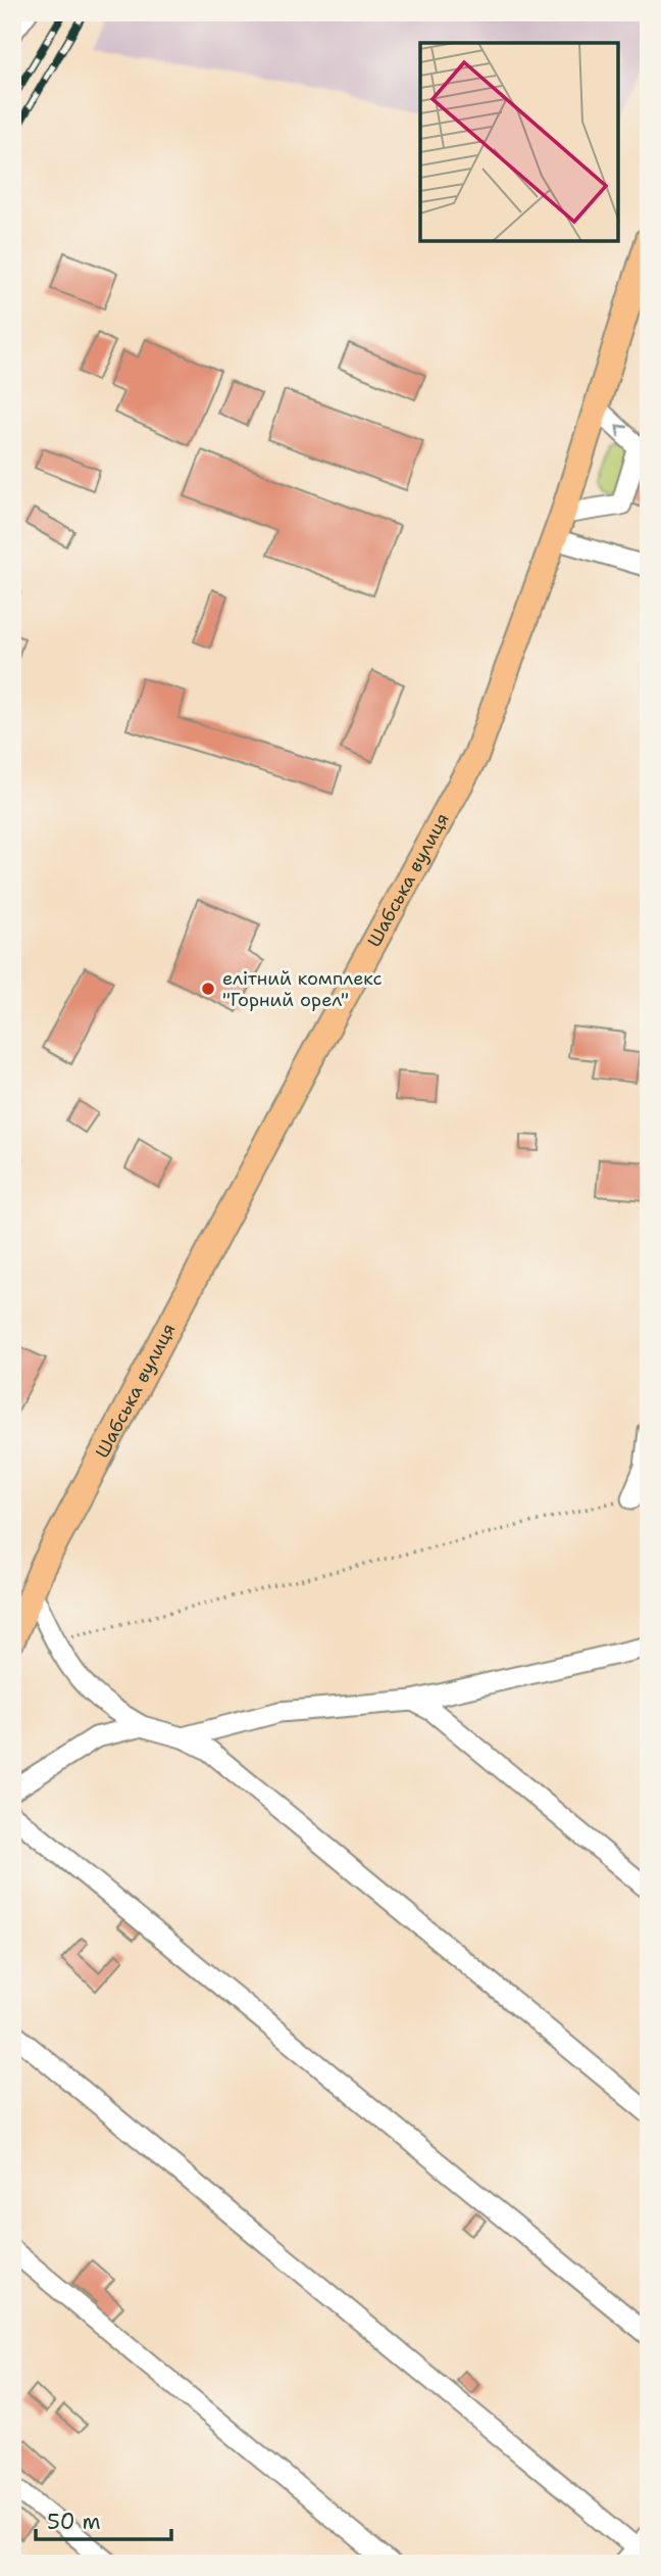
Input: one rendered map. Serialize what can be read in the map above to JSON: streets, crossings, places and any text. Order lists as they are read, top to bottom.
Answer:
{
  "streets": {
    "main road": ["Шабська вулиця"]
  },
  "places": ["елітний комплекс \"Горний орел\""],
  "scale_bar": "50 m"
}
